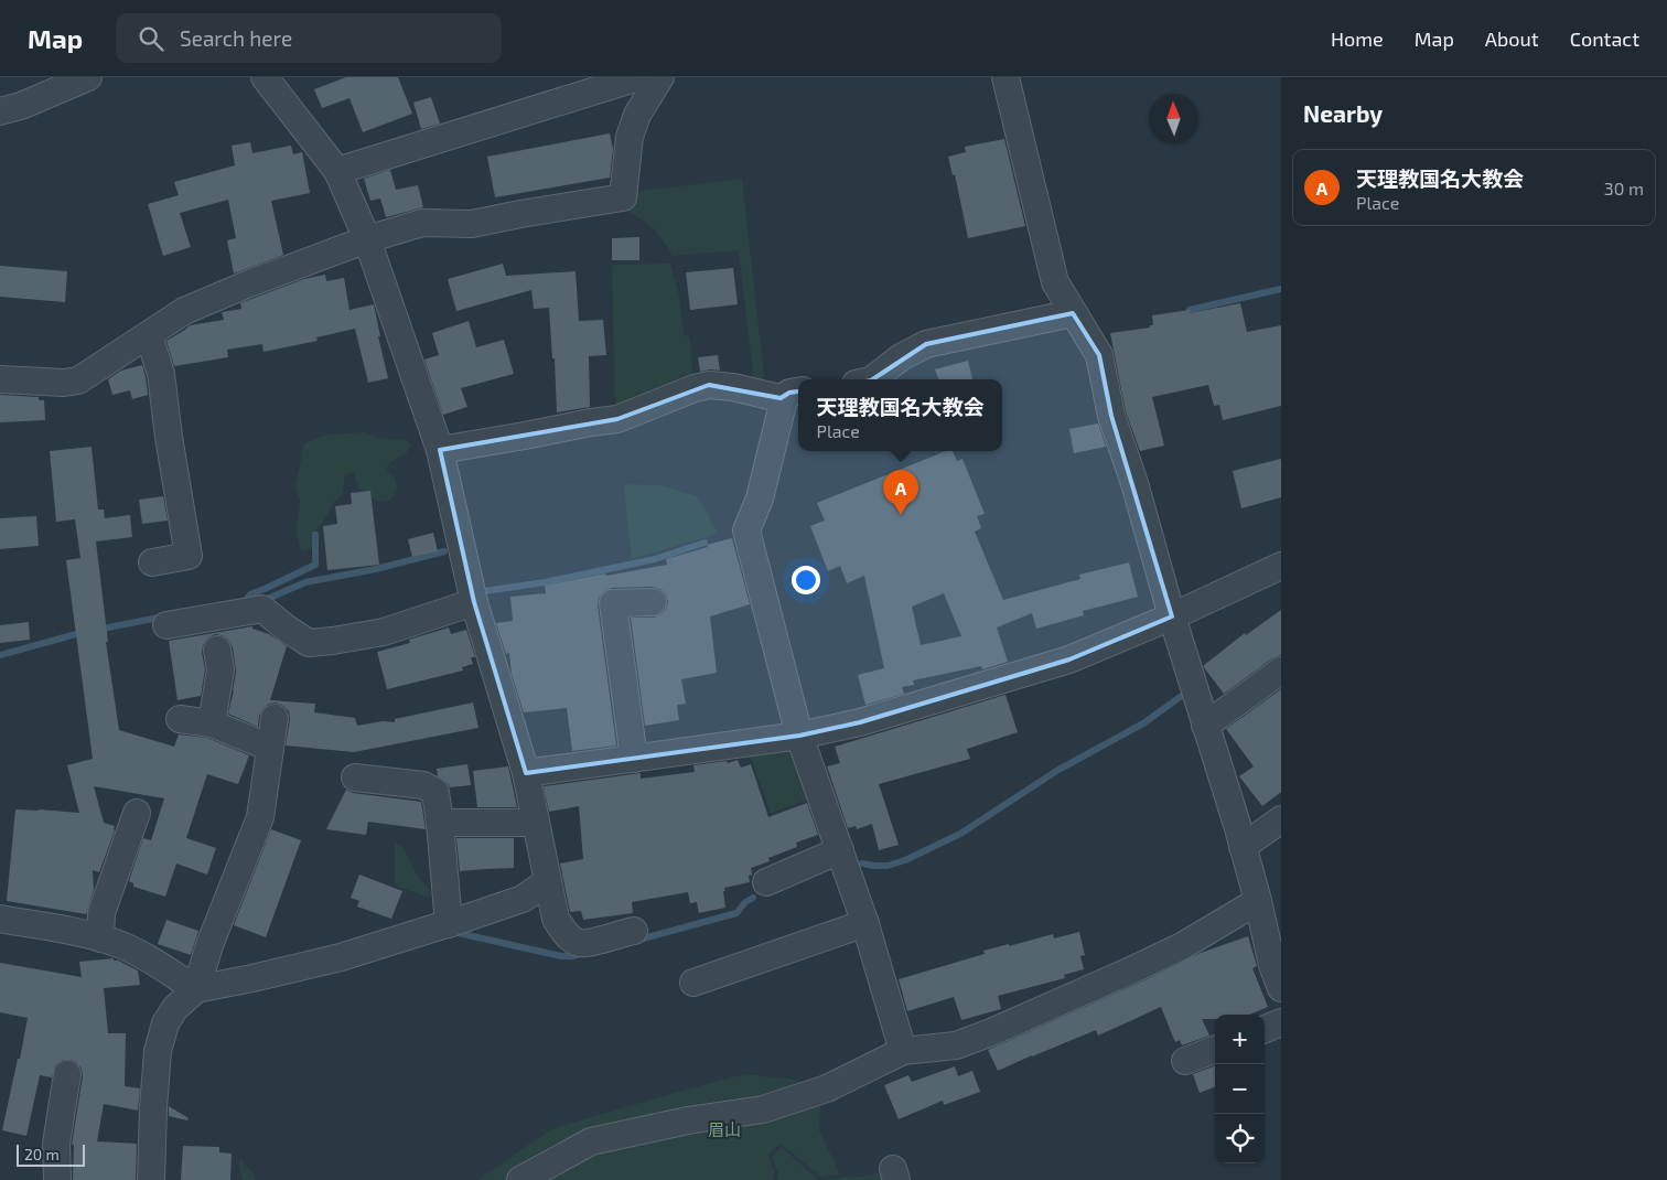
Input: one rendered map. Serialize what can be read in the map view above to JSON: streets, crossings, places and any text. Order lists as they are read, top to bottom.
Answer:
{
  "parks": ["眉山"],
  "scale_bar": "20 m",
  "north": "top",
  "page": {
    "header": "Map",
    "search": "Search here",
    "nav": [
      "Home",
      "Map",
      "About",
      "Contact"
    ],
    "heading": "Nearby",
    "list": [
      {
        "mark": "A",
        "name": "天理教国名大教会",
        "note": "Place",
        "value": "30 m"
      }
    ],
    "popup": ["天理教国名大教会", "Place"],
    "pins": "A",
    "map_buttons": ["+", "−"],
    "scale": "20 m"
  }
}
